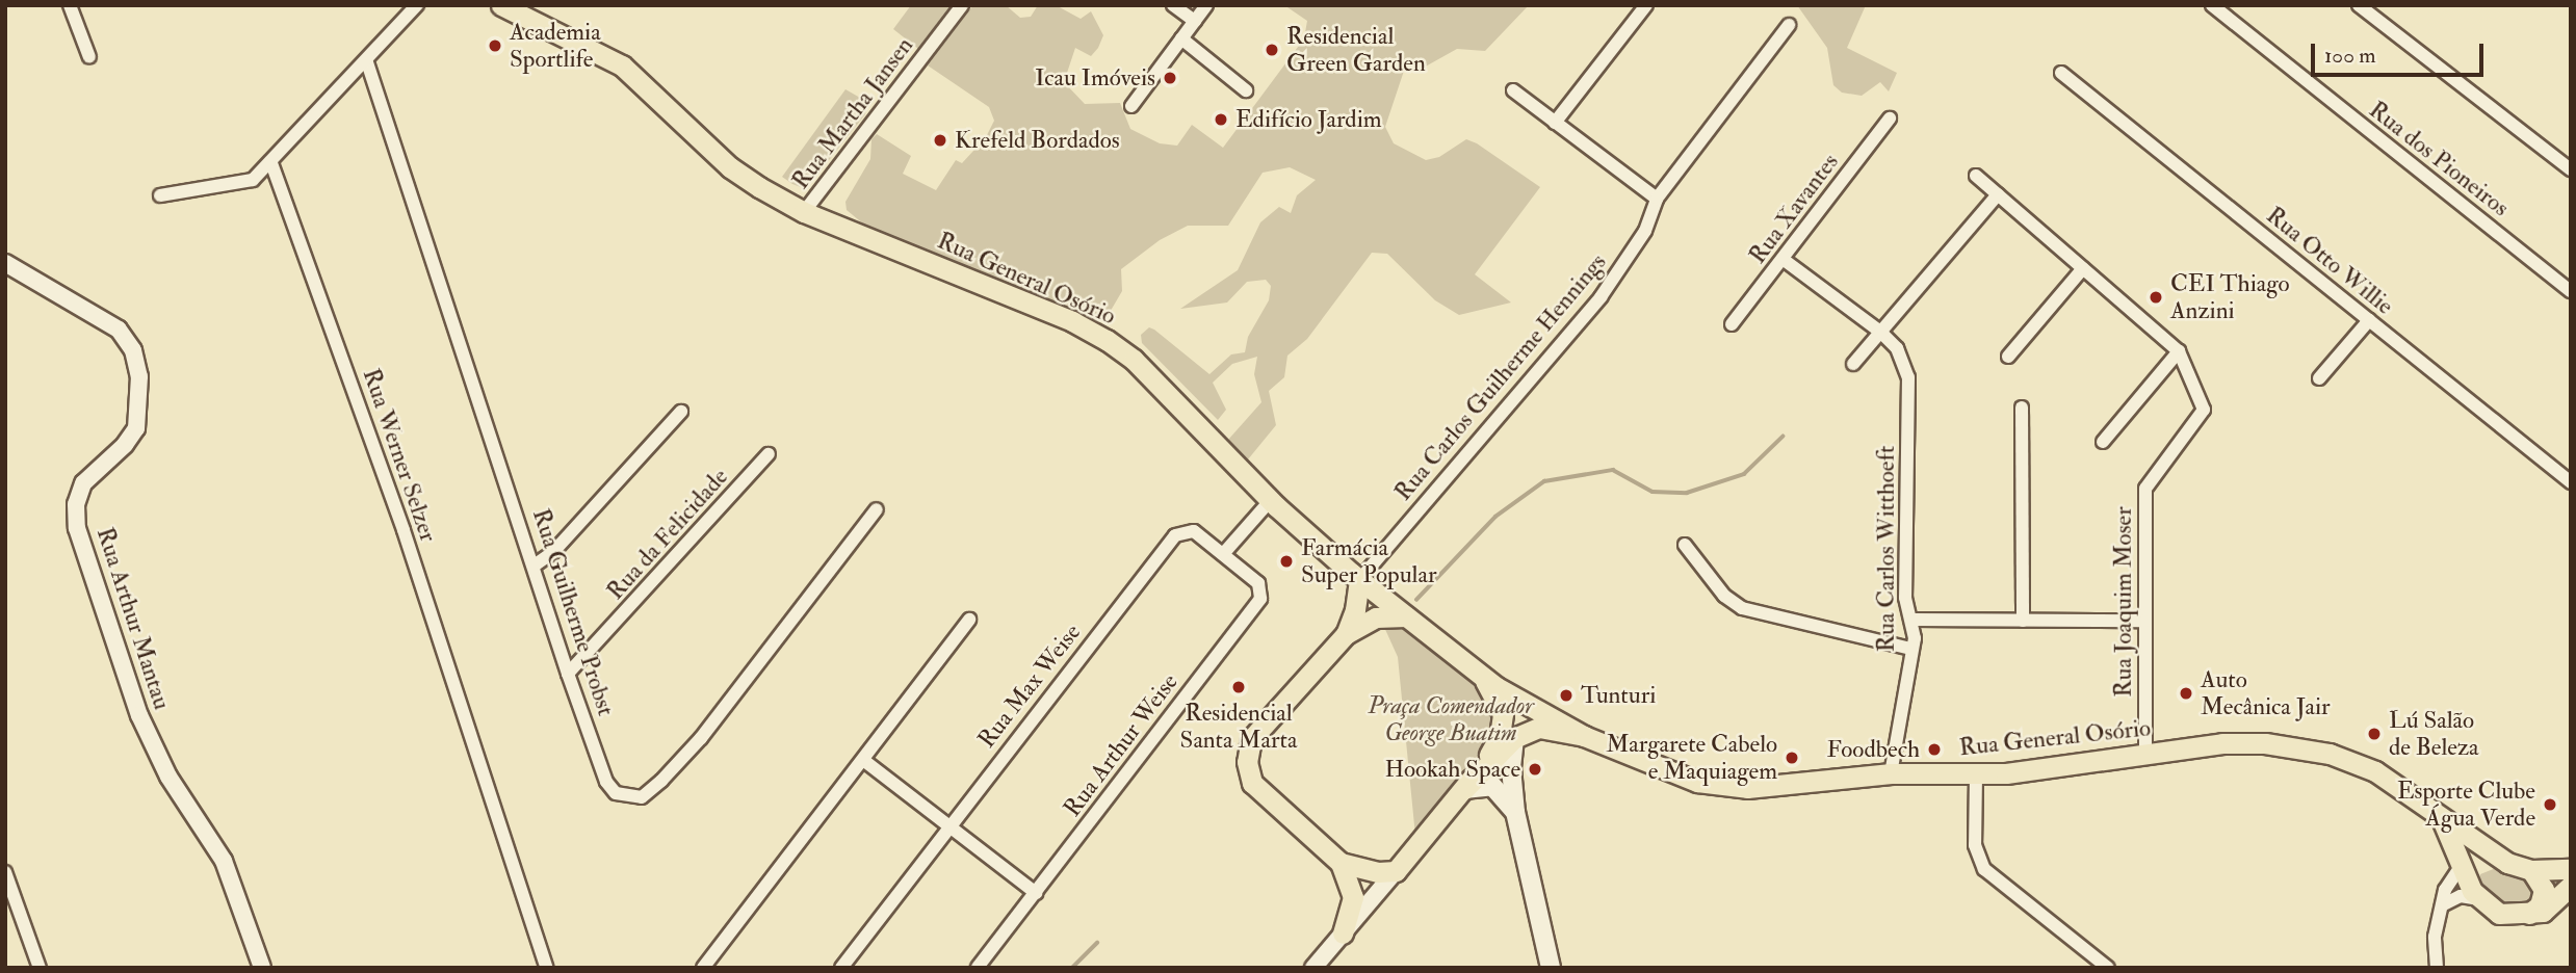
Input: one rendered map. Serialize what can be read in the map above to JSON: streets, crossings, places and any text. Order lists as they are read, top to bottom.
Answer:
{
  "streets": {
    "main road": ["Rua General Osório"],
    "street": [
      "Rua Martha Jansen",
      "Rua dos Pioneiros",
      "Rua Xavantes",
      "Rua Otto Willie",
      "Rua Carlos Guilherme Hennings",
      "Rua Werner Selzer",
      "Rua da Felicidade",
      "Rua Carlos Witthoeft",
      "Rua Joaquim Moser",
      "Rua Guilherme Probst",
      "Rua Arthur Mantau",
      "Rua Max Weise",
      "Rua Arthur Weise"
    ]
  },
  "crossings": [
    ["Rua Martha Jansen", "Rua General Osório"],
    ["Rua Xavantes", "Rua Carlos Witthoeft"],
    ["Rua General Osório", "Rua Carlos Guilherme Hennings"],
    ["Rua General Osório", "Rua Carlos Witthoeft"],
    ["Rua General Osório", "Rua Joaquim Moser"],
    ["Rua da Felicidade", "Rua Guilherme Probst"],
    ["Rua Max Weise", "Rua Arthur Weise"]
  ],
  "parks": ["Praça Comendador George Buatim"],
  "places": [
    "Academia Sportlife",
    "Residencial Green Garden",
    "Icau Imóveis",
    "Edifício Jardim",
    "Krefeld Bordados",
    "CEI Thiago Anzini",
    "Farmácia Super Popular",
    "Residencial Santa Marta",
    "Auto Mecânica Jair",
    "Tunturi",
    "Lú Salão de Beleza",
    "Foodbech",
    "Margarete Cabelo e Maquiagem",
    "Hookah Space",
    "Esporte Clube Água Verde"
  ],
  "scale_bar": "100 m"
}
